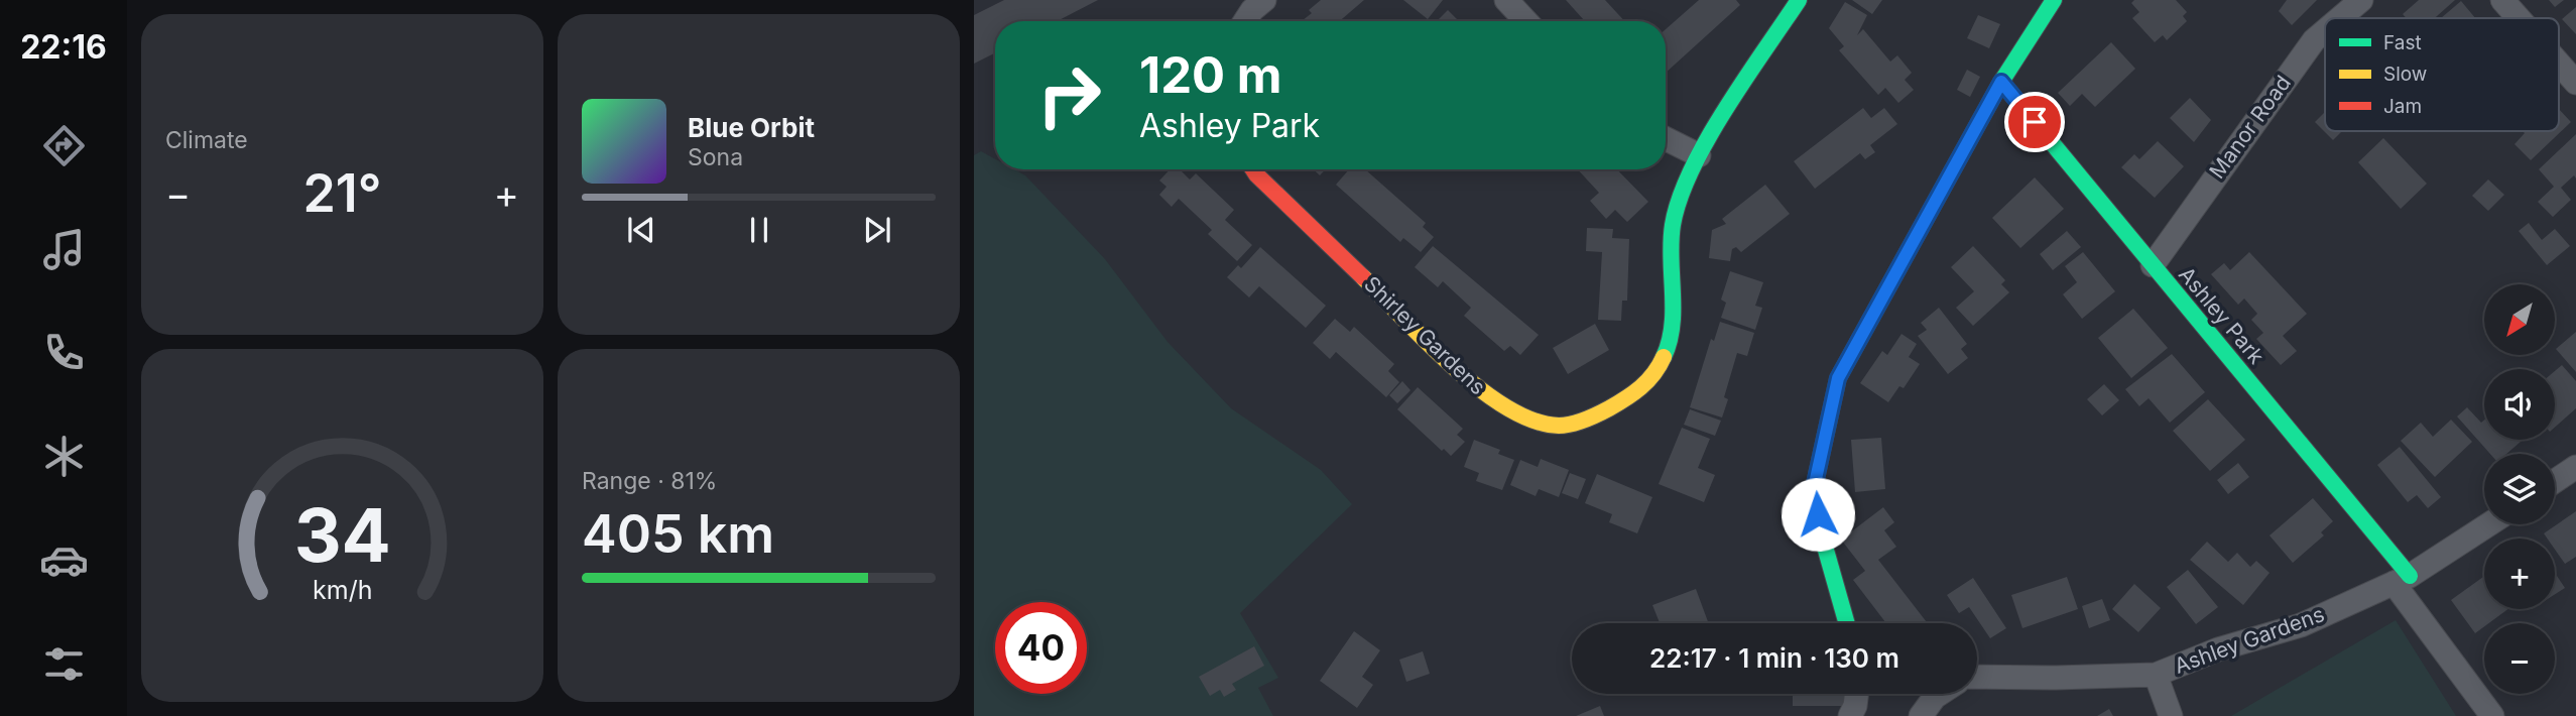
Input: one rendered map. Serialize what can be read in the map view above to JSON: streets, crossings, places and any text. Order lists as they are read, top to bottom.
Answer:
{
  "streets": {
    "street": [
      "Manor Road",
      "Ashley Park",
      "Shirley Gardens",
      "Ashley Gardens"
    ]
  },
  "crossings": [
    ["Manor Road", "Ashley Park"],
    ["Ashley Park", "Ashley Gardens"]
  ],
  "legend": ["Fast", "Slow", "Jam"],
  "north": "bottom left",
  "page": {
    "tabs": "22:16",
    "tile": [
      "Climate",
      ["Range · 81%", "405 km"]
    ],
    "turn": ["120 m", "Ashley Park"],
    "song": ["Blue Orbit", "Sona"],
    "heat": ["−", "21°", "+"],
    "map_buttons": ["+", "−"],
    "limit": "40",
    "trip": "22:17 · 1 min · 130 m",
    "gauge": ["34", "km/h"]
  }
}
